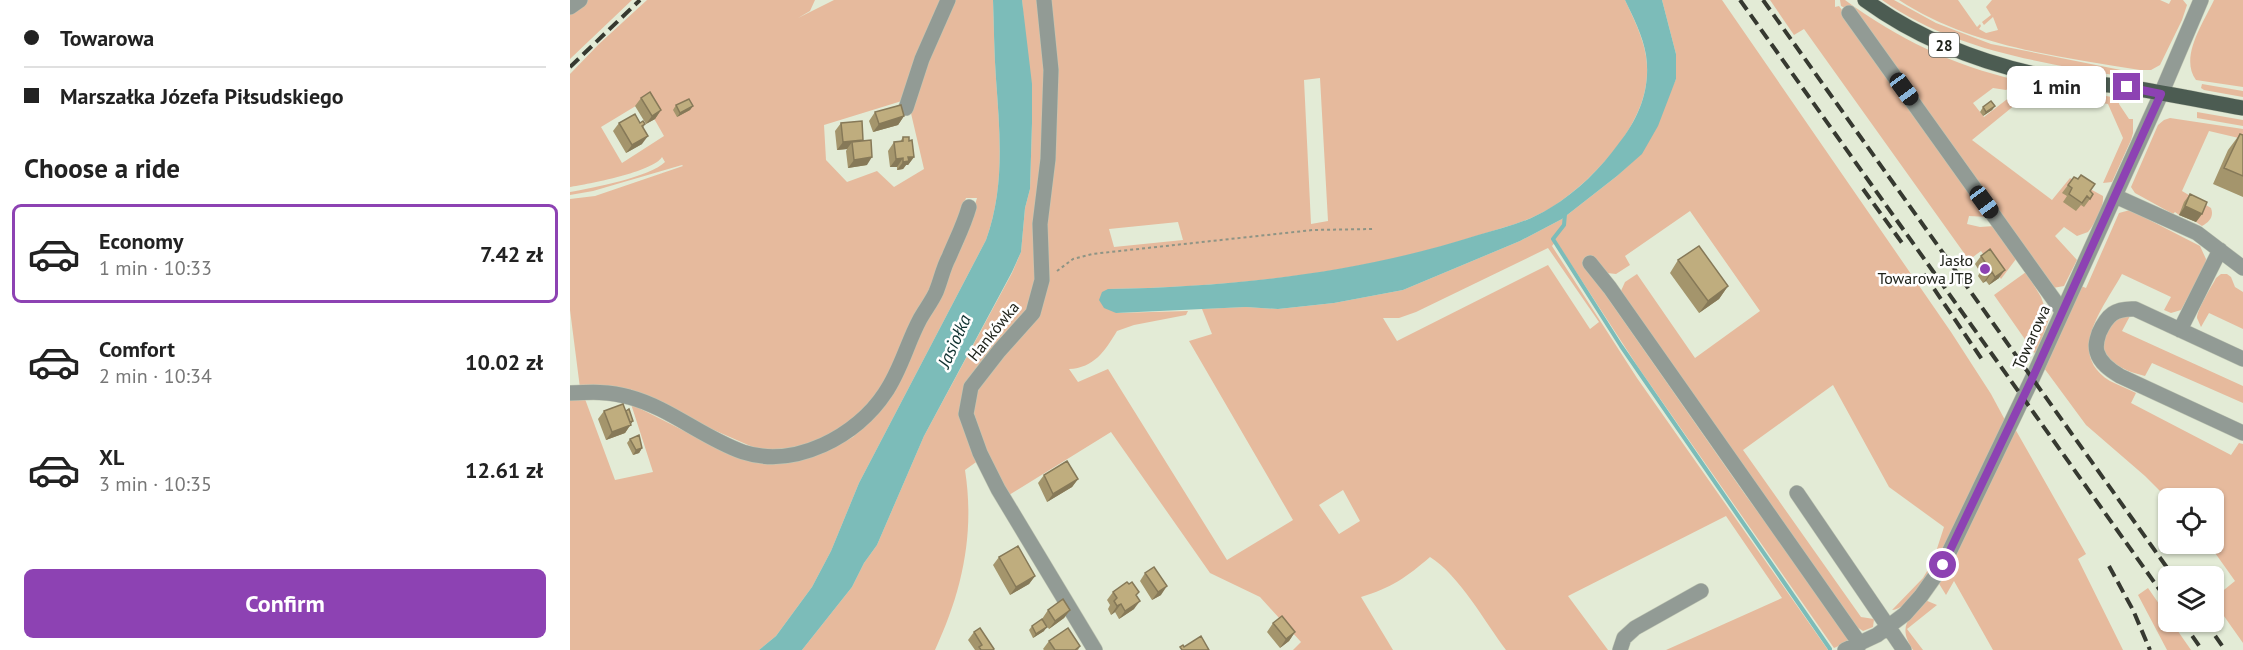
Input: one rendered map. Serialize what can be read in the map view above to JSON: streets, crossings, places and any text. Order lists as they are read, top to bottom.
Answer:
{
  "streets": {
    "main road": ["28"],
    "street": ["Hankówka", "Towarowa"]
  },
  "crossings": [
    ["28", "Towarowa"]
  ],
  "water": ["Jasiołka"],
  "places": ["Jasło Towarowa JTB"],
  "page": {
    "banner": ["Towarowa", "Marszałka Józefa Piłsudskiego"],
    "bubble": "1 min",
    "heading": "Choose a ride",
    "list": [
      {
        "name": "Economy",
        "note": "1 min · 10:33",
        "value": "7.42 zł"
      },
      {
        "name": "Comfort",
        "note": "2 min · 10:34",
        "value": "10.02 zł"
      },
      {
        "name": "XL",
        "note": "3 min · 10:35",
        "value": "12.61 zł"
      }
    ],
    "buttons": "Confirm"
  }
}
